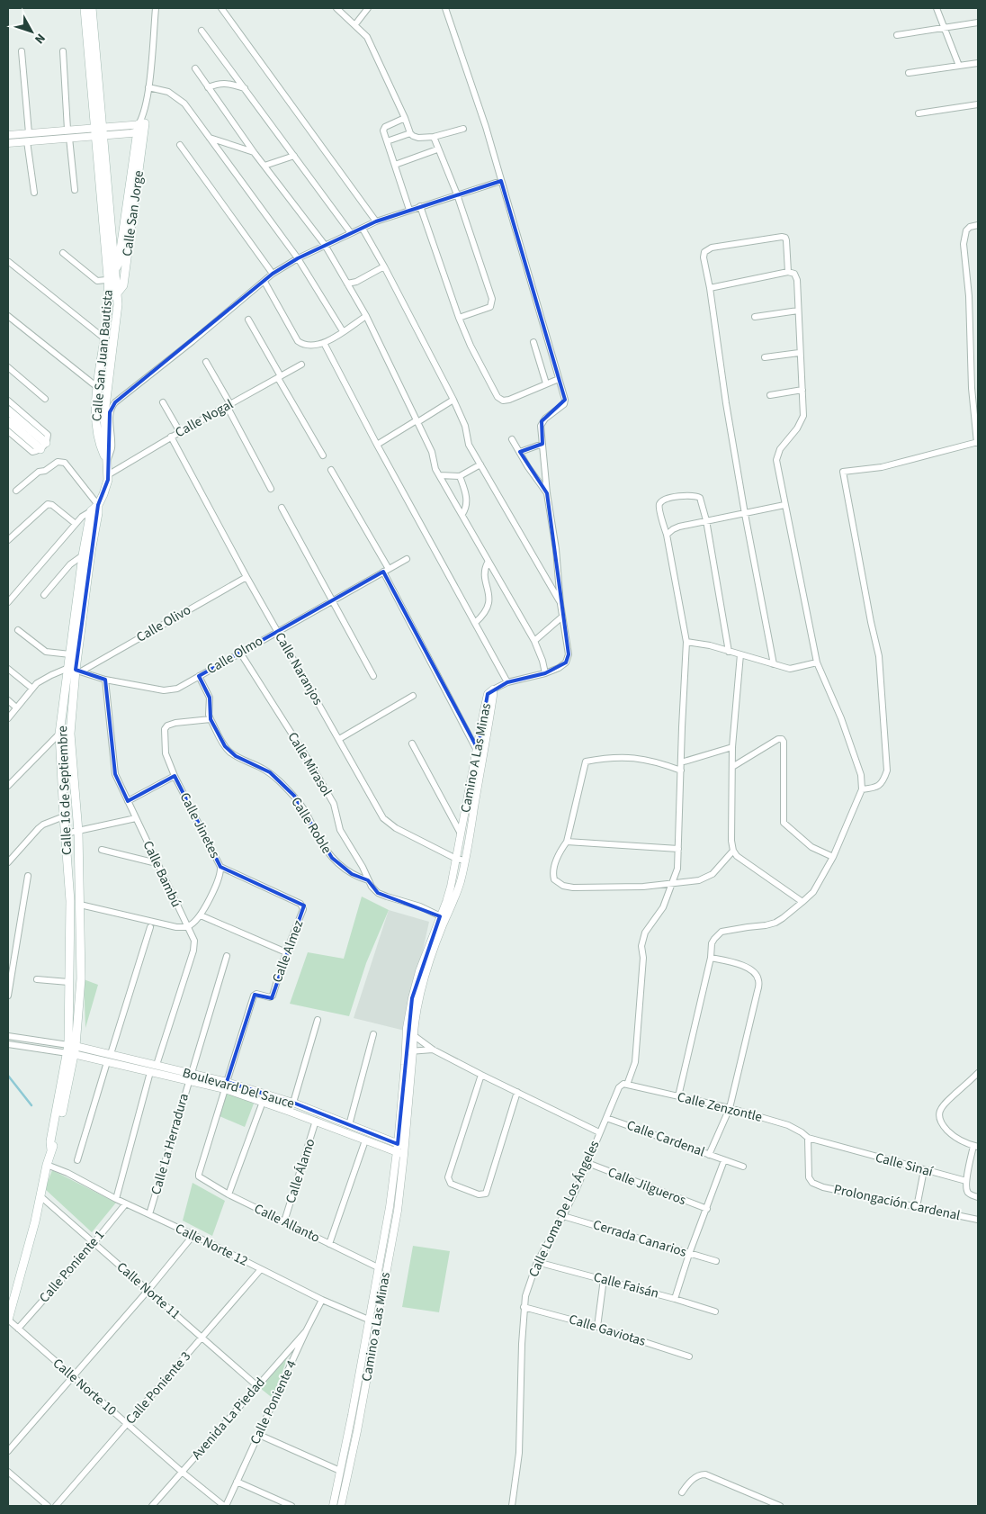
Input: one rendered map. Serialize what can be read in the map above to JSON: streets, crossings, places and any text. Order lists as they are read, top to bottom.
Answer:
{
  "streets": {
    "main road": ["Calle San Jorge", "Calle San Juan Bautista", "Calle 16 de Septiembre"],
    "street": [
      "Calle Nogal",
      "Calle Olivo",
      "Calle Olmo",
      "Calle Naranjos",
      "Camino A Las Minas",
      "Calle Mirasol",
      "Calle Jinetes",
      "Calle Roble",
      "Calle Bambú",
      "Calle Almez",
      "Boulevard Del Sauce",
      "Calle Zenzontle",
      "Calle Cardenal",
      "Calle La Herradura",
      "Calle Sinaí",
      "Calle Álamo",
      "Calle Jilgueros",
      "Prolongación Cardenal",
      "Calle Loma De Los Ángeles",
      "Calle Allanto",
      "Cerrada Canarios",
      "Calle Norte 12",
      "Calle Poniente 1",
      "Calle Faisán",
      "Calle Norte 11",
      "Camino a Las Minas",
      "Calle Gaviotas",
      "Calle Norte 10",
      "Calle Poniente 3",
      "Calle Poniente 4",
      "Avenida La Piedad"
    ]
  },
  "crossings": [
    ["Calle San Jorge", "Calle San Juan Bautista"],
    ["Calle San Juan Bautista", "Calle 16 de Septiembre"],
    ["Calle Nogal", "Calle Naranjos"],
    ["Calle Nogal", "Calle 16 de Septiembre"],
    ["Calle Olivo", "Calle Olmo"],
    ["Calle Olivo", "Calle Naranjos"],
    ["Calle Olivo", "Calle 16 de Septiembre"],
    ["Calle Olmo", "Calle Naranjos"],
    ["Calle Olmo", "Calle Mirasol"],
    ["Calle Olmo", "Calle 16 de Septiembre"],
    ["Calle Olmo", "Calle Roble"],
    ["Calle Olmo", "Calle Bambú"],
    ["Calle Naranjos", "Camino A Las Minas"],
    ["Camino A Las Minas", "Calle Roble"],
    ["Camino A Las Minas", "Boulevard Del Sauce"],
    ["Camino A Las Minas", "Camino a Las Minas"],
    ["Calle Mirasol", "Calle Roble"],
    ["Calle 16 de Septiembre", "Boulevard Del Sauce"],
    ["Calle Jinetes", "Calle Roble"],
    ["Calle Jinetes", "Calle Bambú"],
    ["Calle Jinetes", "Calle Almez"],
    ["Calle Bambú", "Boulevard Del Sauce"],
    ["Calle Almez", "Boulevard Del Sauce"],
    ["Calle Almez", "Calle Allanto"],
    ["Boulevard Del Sauce", "Calle La Herradura"],
    ["Boulevard Del Sauce", "Calle Álamo"],
    ["Boulevard Del Sauce", "Camino a Las Minas"],
    ["Calle Zenzontle", "Calle Sinaí"],
    ["Calle Zenzontle", "Prolongación Cardenal"],
    ["Calle Zenzontle", "Calle Loma De Los Ángeles"],
    ["Calle Cardenal", "Calle Loma De Los Ángeles"],
    ["Calle La Herradura", "Calle Norte 12"],
    ["Calle Sinaí", "Prolongación Cardenal"],
    ["Calle Álamo", "Calle Allanto"],
    ["Calle Jilgueros", "Calle Loma De Los Ángeles"],
    ["Calle Loma De Los Ángeles", "Cerrada Canarios"],
    ["Calle Loma De Los Ángeles", "Calle Faisán"],
    ["Calle Loma De Los Ángeles", "Calle Gaviotas"],
    ["Calle Allanto", "Camino a Las Minas"],
    ["Calle Norte 12", "Calle Poniente 1"],
    ["Calle Norte 12", "Camino a Las Minas"],
    ["Calle Norte 12", "Calle Poniente 3"],
    ["Calle Norte 12", "Calle Poniente 4"],
    ["Calle Poniente 1", "Calle Norte 11"],
    ["Calle Poniente 1", "Calle Norte 10"],
    ["Calle Norte 11", "Calle Poniente 3"],
    ["Calle Norte 11", "Avenida La Piedad"],
    ["Calle Norte 10", "Calle Poniente 3"],
    ["Calle Norte 10", "Calle Poniente 4"],
    ["Calle Norte 10", "Avenida La Piedad"],
    ["Calle Poniente 4", "Avenida La Piedad"]
  ],
  "north": "bottom right"
}
